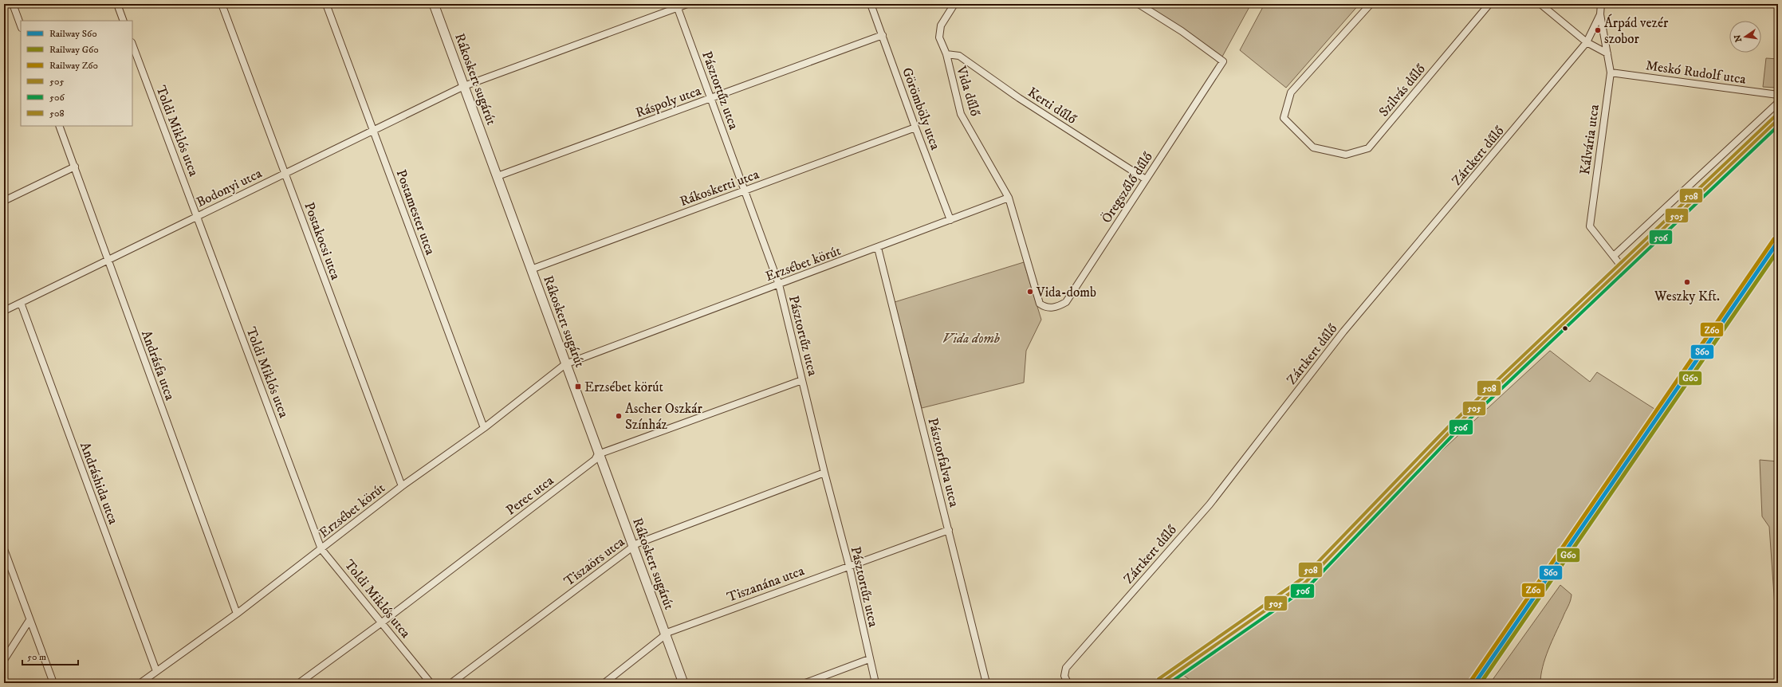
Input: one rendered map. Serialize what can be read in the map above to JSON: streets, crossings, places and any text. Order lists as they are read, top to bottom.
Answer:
{
  "streets": {
    "street": [
      "Meskó Rudolf utca",
      "Rákoskert sugárút",
      "Pásztortűz utca",
      "Szilvás dűlő",
      "Vida dűlő",
      "Ráspoly utca",
      "Kerti dűlő",
      "Görömböly utca",
      "Toldi Miklós utca",
      "Kálvária utca",
      "Zártkert dűlő",
      "Bodonyi utca",
      "Rákoskerti utca",
      "Öregszőlő dűlő",
      "Postamester utca",
      "Postakocsi utca",
      "Erzsébet körút",
      "Andrásfa utca",
      "Pásztorfalva utca",
      "Andráshida utca",
      "Perec utca",
      "Tiszaörs utca",
      "Tiszanána utca"
    ]
  },
  "crossings": [
    ["Meskó Rudolf utca", "Kálvária utca"],
    ["Rákoskert sugárút", "Ráspoly utca"],
    ["Rákoskert sugárút", "Bodonyi utca"],
    ["Rákoskert sugárút", "Rákoskerti utca"],
    ["Rákoskert sugárút", "Erzsébet körút"],
    ["Rákoskert sugárút", "Perec utca"],
    ["Rákoskert sugárút", "Tiszaörs utca"],
    ["Rákoskert sugárút", "Tiszanána utca"],
    ["Pásztortűz utca", "Ráspoly utca"],
    ["Pásztortűz utca", "Bodonyi utca"],
    ["Pásztortűz utca", "Rákoskerti utca"],
    ["Pásztortűz utca", "Erzsébet körút"],
    ["Pásztortűz utca", "Perec utca"],
    ["Pásztortűz utca", "Tiszaörs utca"],
    ["Pásztortűz utca", "Tiszanána utca"],
    ["Vida dűlő", "Kerti dűlő"],
    ["Vida dűlő", "Öregszőlő dűlő"],
    ["Vida dűlő", "Erzsébet körút"],
    ["Ráspoly utca", "Görömböly utca"],
    ["Kerti dűlő", "Öregszőlő dűlő"],
    ["Görömböly utca", "Rákoskerti utca"],
    ["Görömböly utca", "Erzsébet körút"],
    ["Toldi Miklós utca", "Bodonyi utca"],
    ["Toldi Miklós utca", "Erzsébet körút"],
    ["Toldi Miklós utca", "Perec utca"],
    ["Kálvária utca", "Zártkert dűlő"],
    ["Bodonyi utca", "Postamester utca"],
    ["Bodonyi utca", "Postakocsi utca"],
    ["Bodonyi utca", "Andrásfa utca"],
    ["Bodonyi utca", "Andráshida utca"],
    ["Postamester utca", "Erzsébet körút"],
    ["Postakocsi utca", "Erzsébet körút"],
    ["Erzsébet körút", "Andrásfa utca"],
    ["Erzsébet körút", "Pásztorfalva utca"],
    ["Erzsébet körút", "Andráshida utca"],
    ["Pásztorfalva utca", "Tiszanána utca"]
  ],
  "parks": ["Vida domb"],
  "places": {
    "other": [
      "Árpád vezér szobor",
      "Weszky Kft.",
      "Vida-domb",
      "Ascher Oszkár Színház"
    ],
    "transit": ["Erzsébet körút"]
  },
  "lines": [
    "transit line 508",
    "transit line 505",
    "transit line 506",
    "rail line Z60",
    "rail line S60",
    "rail line G60"
  ],
  "legend": [
    "Railway S60",
    "Railway G60",
    "Railway Z60",
    "505",
    "506",
    "508"
  ],
  "scale_bar": "50 m",
  "north": "left"
}
